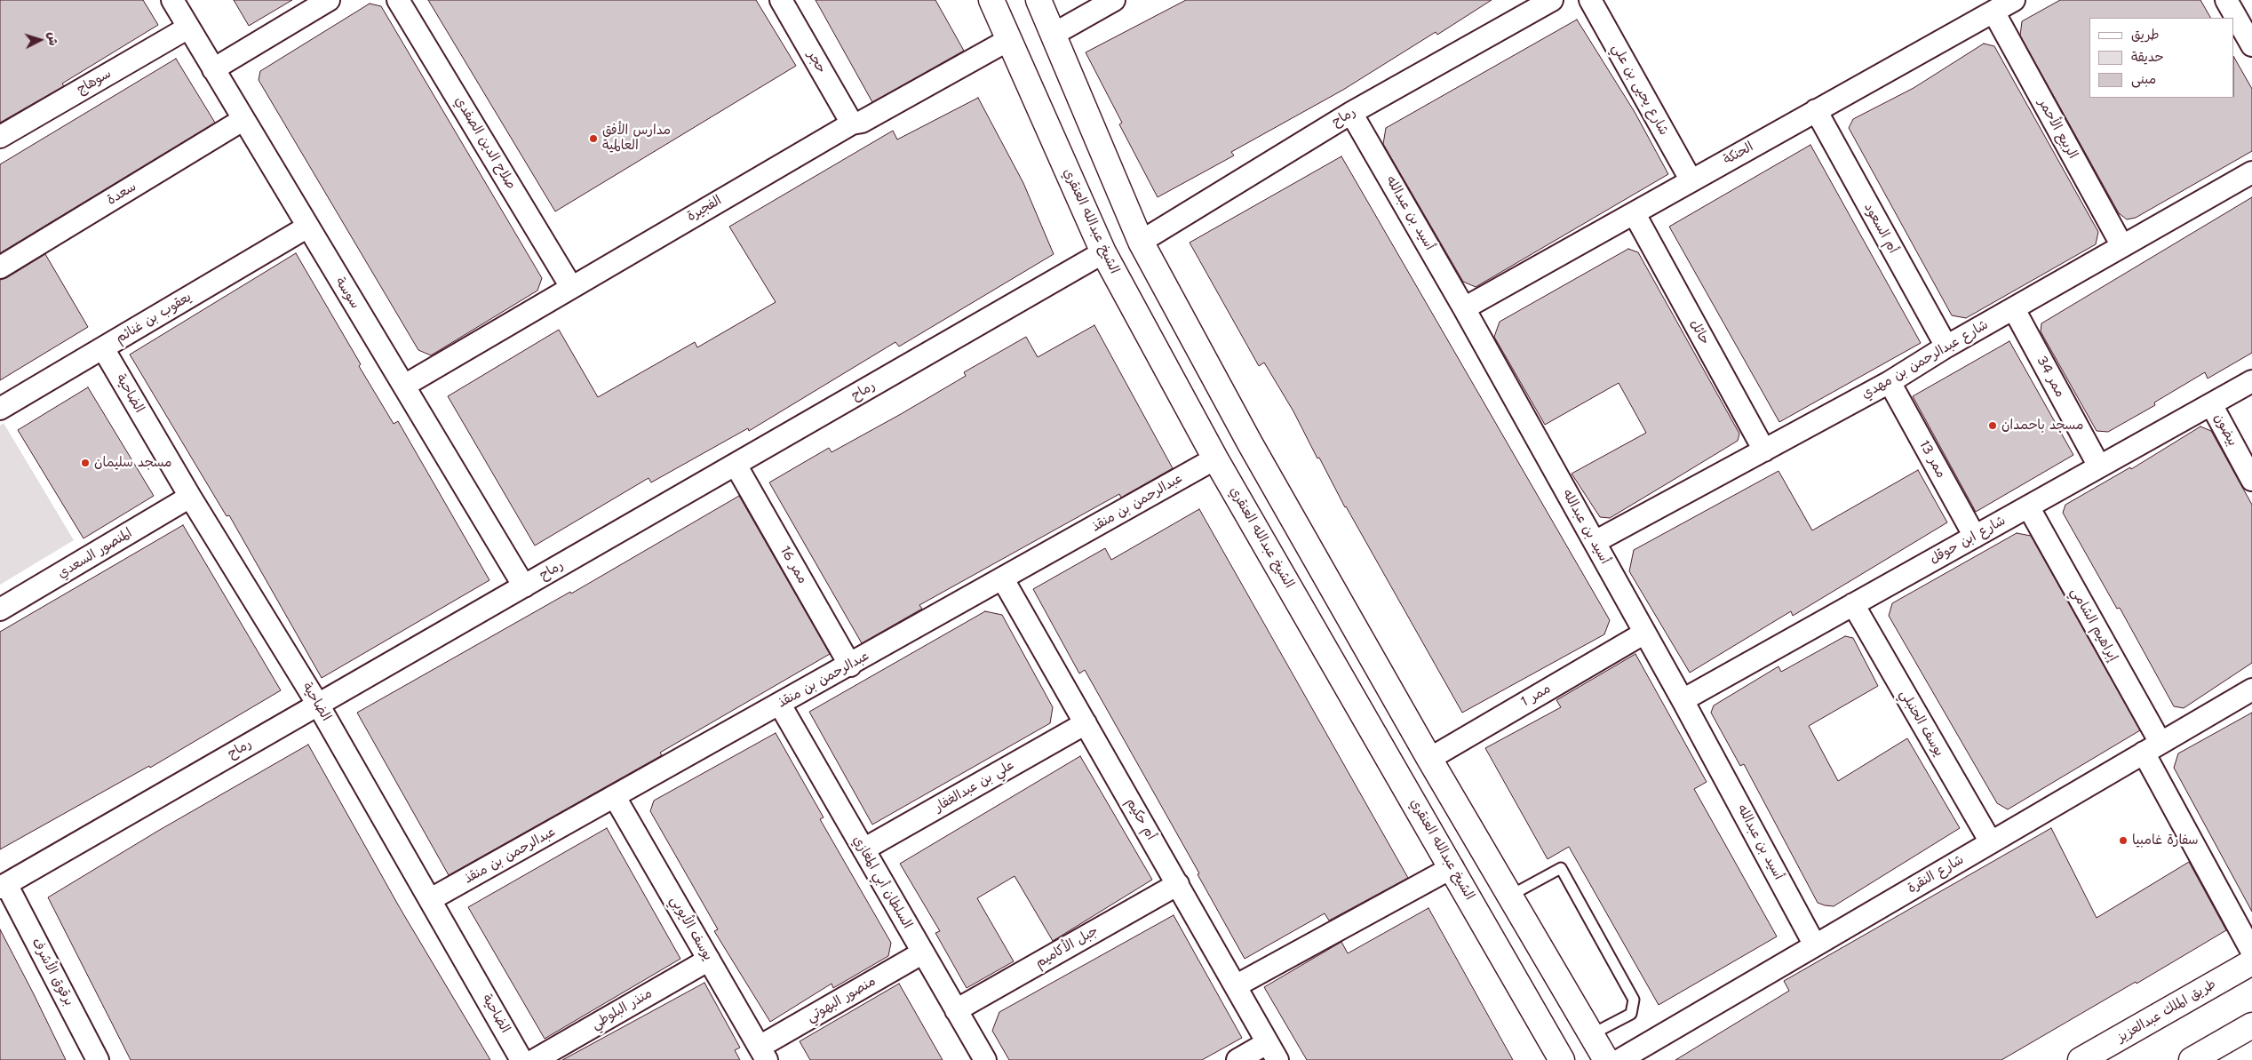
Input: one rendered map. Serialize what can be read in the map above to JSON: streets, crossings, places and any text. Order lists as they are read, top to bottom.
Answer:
{
  "streets": {
    "street": [
      "حجر",
      "سوهاج",
      "شارع يحيى بن علي",
      "رماح",
      "الربيع الأحمر",
      "صلاح الدين الصفدي",
      "الحنكة",
      "سعدة",
      "الفجيرة",
      "أسيد بن عبدالله",
      "الشيخ عبدالله العنقري",
      "أم السعود",
      "سوسة",
      "يعقوب بن غنائم",
      "حائل",
      "شارع عبدالرحمن بن مهدي",
      "ممر 34",
      "الضاحية",
      "بيضون",
      "ممر 13",
      "عبدالرحمن بن منقذ",
      "شارع ابن حوقل",
      "المنصور السعدي",
      "ممر 16",
      "إبراهيم الشامي",
      "ممر 1",
      "يوسف الحنبلي",
      "علي بن عبدالغفار",
      "أم حكيم",
      "شارع النقرة",
      "السلطان أبي المغازي",
      "يوسف الأيوبي",
      "جبل الأكاميم",
      "برقوق الأشرف",
      "منصور البهوتي",
      "منذر البلوطي",
      "طريق الملك عبدالعزيز"
    ]
  },
  "crossings": [
    ["حجر", "الفجيرة"],
    ["سوهاج", "سوسة"],
    ["شارع يحيى بن علي", "الحنكة"],
    ["رماح", "أسيد بن عبدالله"],
    ["رماح", "الشيخ عبدالله العنقري"],
    ["رماح", "سوسة"],
    ["رماح", "الضاحية"],
    ["رماح", "ممر 16"],
    ["رماح", "برقوق الأشرف"],
    ["الربيع الأحمر", "الحنكة"],
    ["الربيع الأحمر", "شارع عبدالرحمن بن مهدي"],
    ["صلاح الدين الصفدي", "الفجيرة"],
    ["الحنكة", "أسيد بن عبدالله"],
    ["الحنكة", "أم السعود"],
    ["الحنكة", "حائل"],
    ["سعدة", "سوسة"],
    ["الفجيرة", "الشيخ عبدالله العنقري"],
    ["الفجيرة", "سوسة"],
    ["أسيد بن عبدالله", "شارع عبدالرحمن بن مهدي"],
    ["أسيد بن عبدالله", "شارع ابن حوقل"],
    ["أسيد بن عبدالله", "ممر 1"],
    ["أسيد بن عبدالله", "شارع النقرة"],
    ["الشيخ عبدالله العنقري", "عبدالرحمن بن منقذ"],
    ["أم السعود", "شارع عبدالرحمن بن مهدي"],
    ["سوسة", "يعقوب بن غنائم"],
    ["يعقوب بن غنائم", "الضاحية"],
    ["حائل", "شارع عبدالرحمن بن مهدي"],
    ["شارع عبدالرحمن بن مهدي", "ممر 34"],
    ["شارع عبدالرحمن بن مهدي", "ممر 13"],
    ["ممر 34", "شارع ابن حوقل"],
    ["الضاحية", "عبدالرحمن بن منقذ"],
    ["الضاحية", "المنصور السعدي"],
    ["بيضون", "شارع ابن حوقل"],
    ["ممر 13", "شارع ابن حوقل"],
    ["عبدالرحمن بن منقذ", "ممر 16"],
    ["عبدالرحمن بن منقذ", "أم حكيم"],
    ["عبدالرحمن بن منقذ", "السلطان أبي المغازي"],
    ["عبدالرحمن بن منقذ", "يوسف الأيوبي"],
    ["شارع ابن حوقل", "إبراهيم الشامي"],
    ["شارع ابن حوقل", "يوسف الحنبلي"],
    ["إبراهيم الشامي", "شارع النقرة"],
    ["يوسف الحنبلي", "شارع النقرة"],
    ["علي بن عبدالغفار", "أم حكيم"],
    ["علي بن عبدالغفار", "السلطان أبي المغازي"],
    ["أم حكيم", "جبل الأكاميم"],
    ["السلطان أبي المغازي", "جبل الأكاميم"],
    ["السلطان أبي المغازي", "منصور البهوتي"],
    ["يوسف الأيوبي", "منصور البهوتي"],
    ["يوسف الأيوبي", "منذر البلوطي"]
  ],
  "places": [
    "مدارس الأفق العالمية",
    "مسجد باحمدان",
    "مسجد سليمان",
    "سفارة غامبيا"
  ],
  "legend": ["طريق", "حديقة", "مبنى"],
  "north": "right"
}
